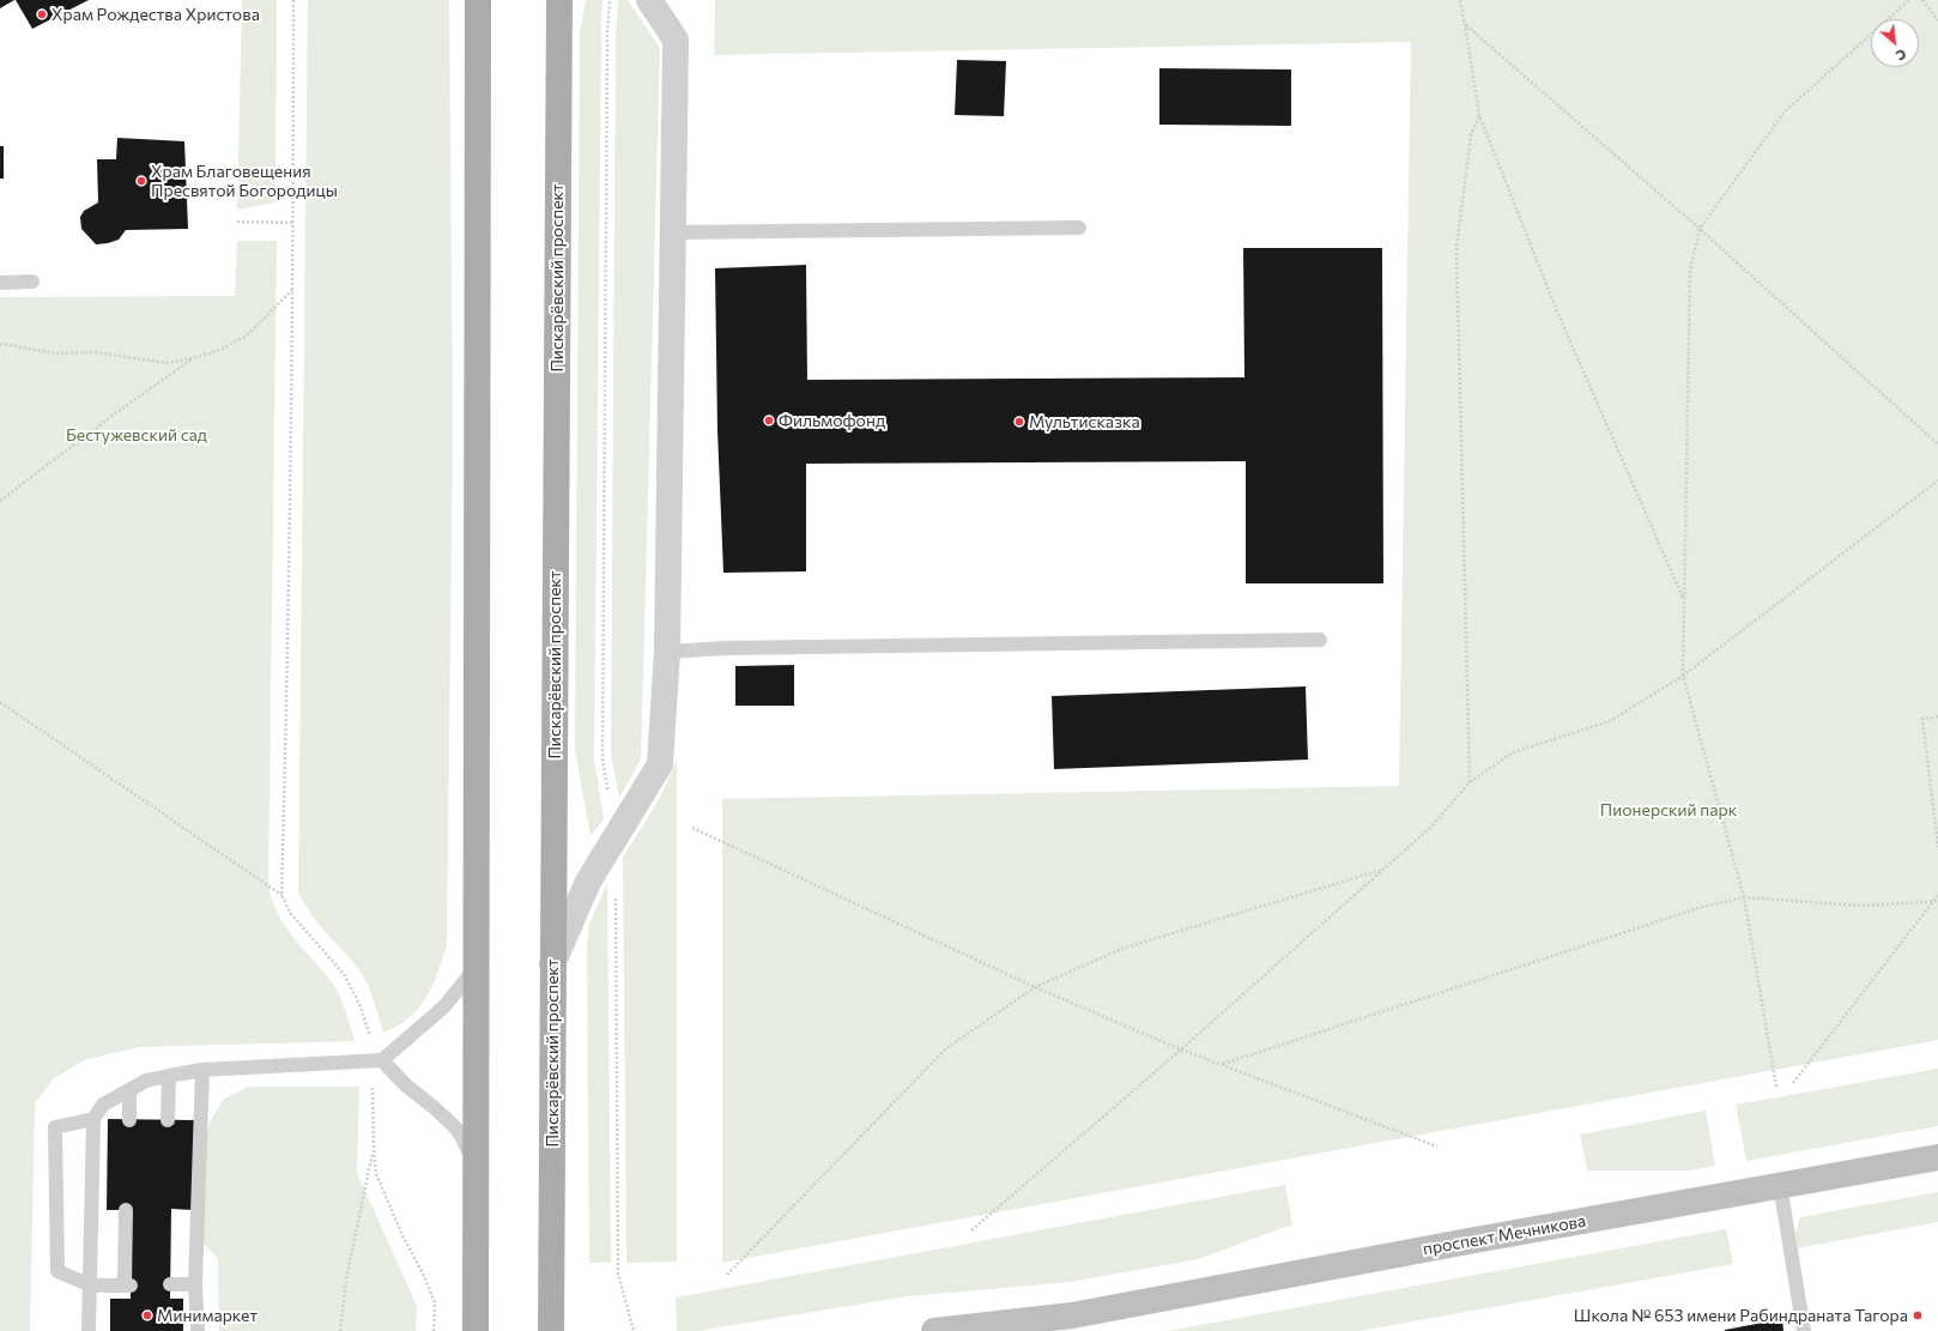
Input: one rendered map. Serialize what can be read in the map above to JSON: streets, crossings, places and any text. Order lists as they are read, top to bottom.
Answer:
{
  "streets": {
    "main road": ["Пискарёвский проспект"],
    "street": ["проспект Мечникова"]
  },
  "parks": ["Бестужевский сад", "Пионерский парк"],
  "places": [
    "Храм Рождества Христова",
    "Храм Благовещения Пресвятой Богородицы",
    "Фильмофонд",
    "Мультисказка",
    "Минимаркет",
    "Школа № 653 имени Рабиндраната Тагора"
  ],
  "north": "bottom right"
}
